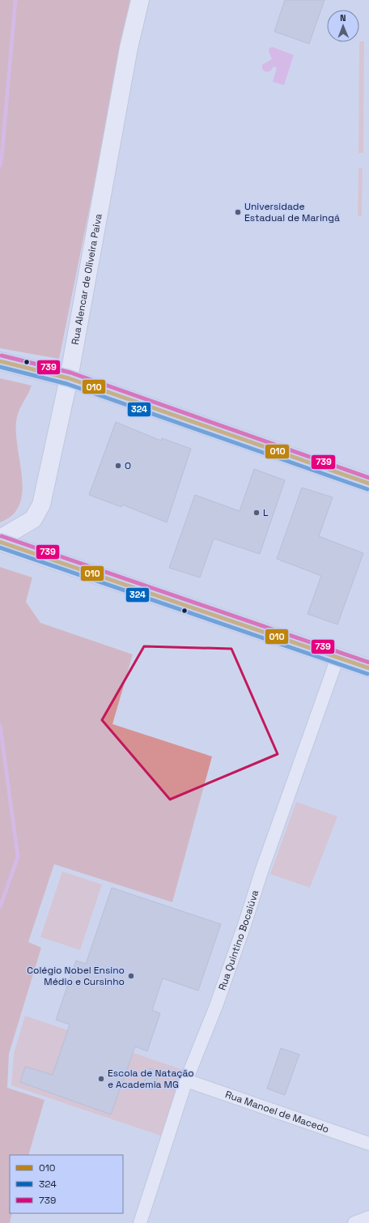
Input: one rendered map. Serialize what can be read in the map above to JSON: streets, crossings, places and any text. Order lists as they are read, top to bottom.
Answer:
{
  "streets": {
    "main road": ["Rua Alencar de Oliveira Paiva"],
    "street": ["Rua Quintino Bocaiúva", "Rua Manoel de Macedo"]
  },
  "crossings": [
    ["Rua Quintino Bocaiúva", "Rua Manoel de Macedo"]
  ],
  "places": [
    "Universidade Estadual de Maringá",
    "O",
    "L",
    "Colégio Nobel Ensino Médio e Cursinho",
    "Escola de Natação e Academia MG"
  ],
  "lines": ["transit line 739", "transit line 010", "transit line 324"],
  "legend": ["010", "324", "739"],
  "north": "top"
}
